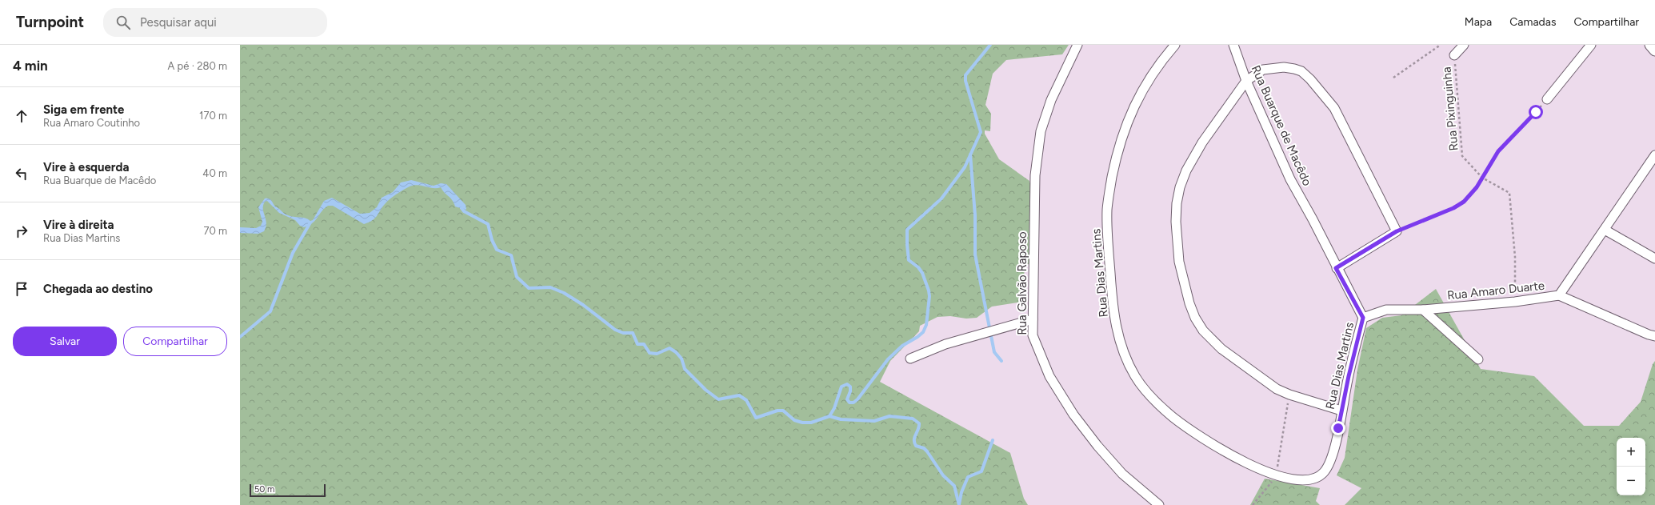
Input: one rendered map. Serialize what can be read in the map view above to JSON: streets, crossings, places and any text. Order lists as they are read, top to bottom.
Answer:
{
  "streets": {
    "street": [
      "Rua Buarque de Macêdo",
      "Rua Dias Martins",
      "Rua Galvão Raposo",
      "Rua Amaro Duarte"
    ],
    "path": ["Rua Pixinguinha"]
  },
  "crossings": [
    ["Rua Pixinguinha", "Rua Amaro Duarte"],
    ["Rua Buarque de Macêdo", "Rua Dias Martins"],
    ["Rua Buarque de Macêdo", "Rua Amaro Duarte"],
    ["Rua Dias Martins", "Rua Amaro Duarte"]
  ],
  "scale_bar": "50 m",
  "page": {
    "header": "Turnpoint",
    "search": "Pesquisar aqui",
    "nav": ["Mapa", "Camadas", "Compartilhar"],
    "heading": ["4 min", "A pé · 280 m"],
    "list": [
      ["Siga em frente", "Rua Amaro Coutinho", "170 m"],
      ["Vire à esquerda", "Rua Buarque de Macêdo", "40 m"],
      ["Vire à direita", "Rua Dias Martins", "70 m"],
      "Chegada ao destino"
    ],
    "buttons": ["Salvar", "Compartilhar"],
    "map_buttons": ["+", "−"],
    "scale": "50 m"
  }
}
